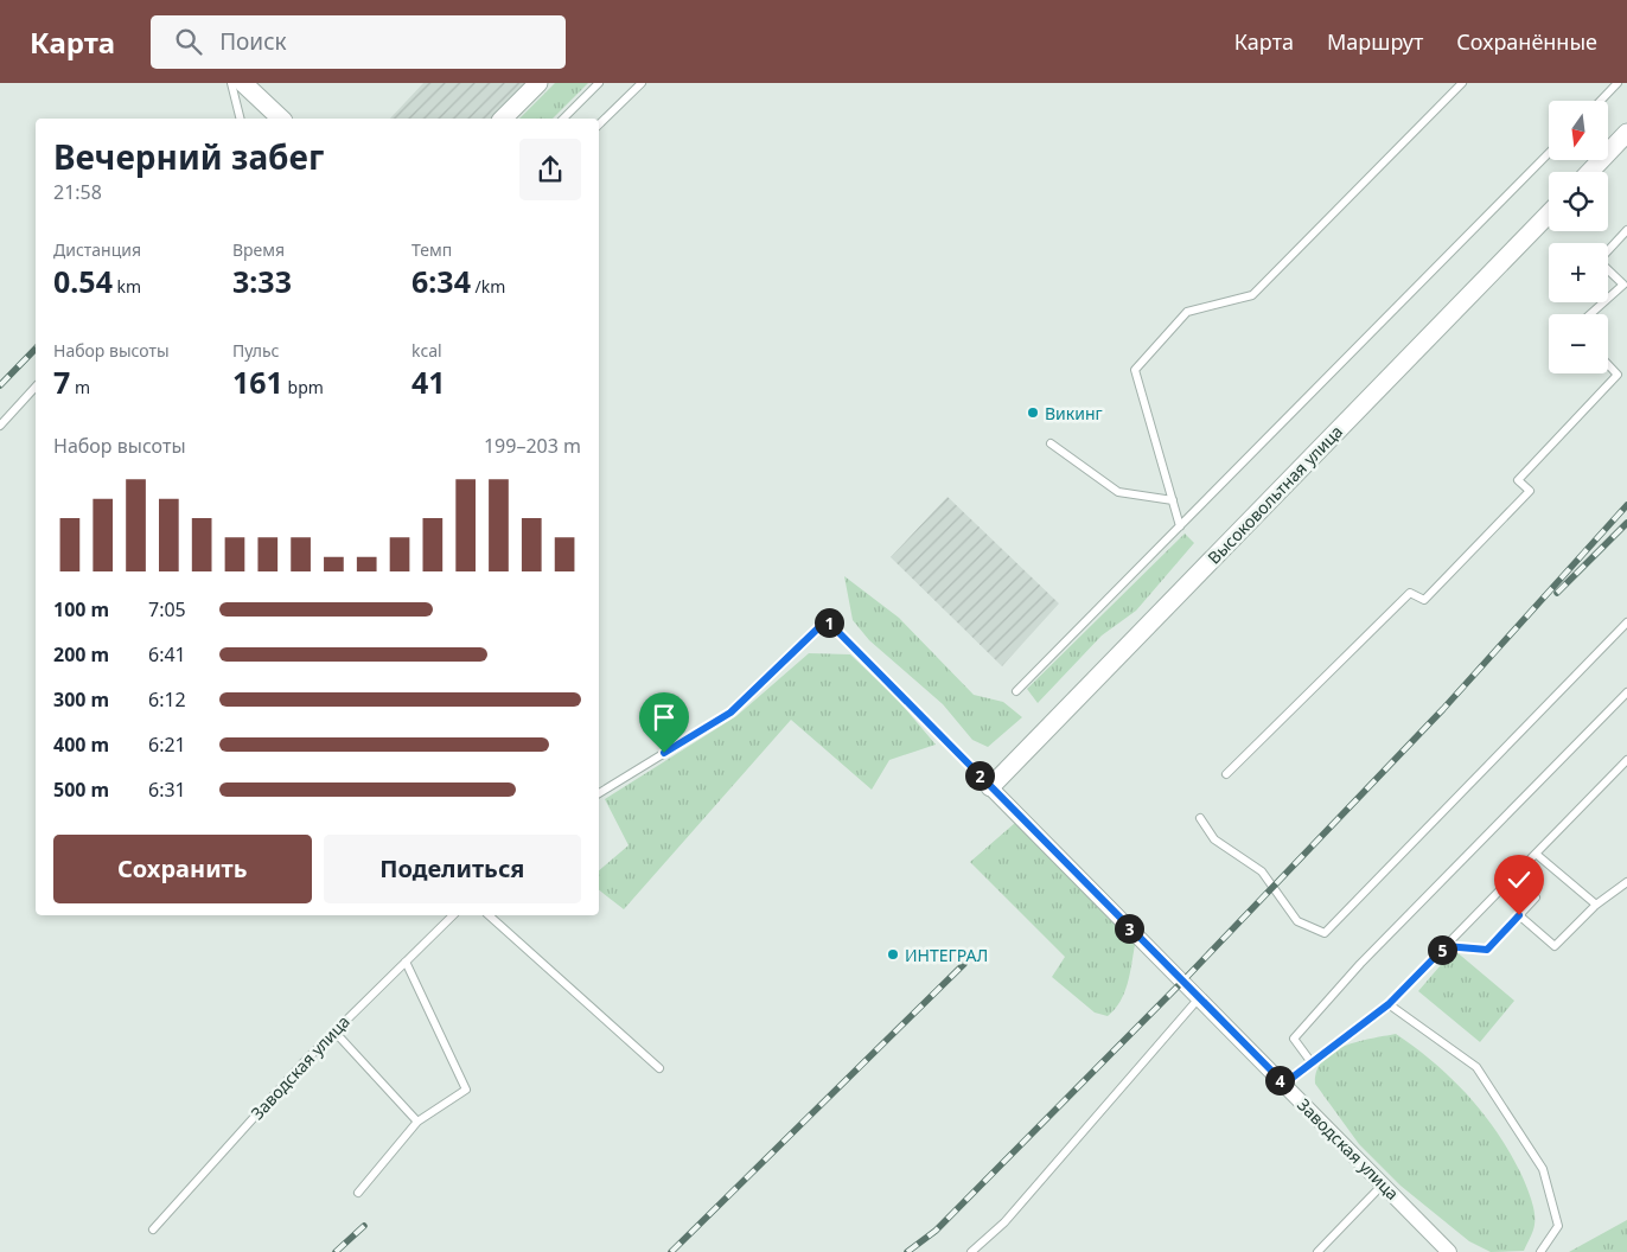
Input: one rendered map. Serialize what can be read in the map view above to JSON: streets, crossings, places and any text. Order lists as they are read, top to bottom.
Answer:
{
  "streets": {
    "street": ["Высоковольтная улица", "Заводская улица"]
  },
  "crossings": [
    ["Высоковольтная улица", "Заводская улица"]
  ],
  "places": ["Викинг", "ИНТЕГРАЛ"],
  "north": "bottom",
  "page": {
    "header": "Карта",
    "search": "Поиск",
    "nav": ["Карта", "Маршрут", "Сохранённые"],
    "map_buttons": ["+", "−"],
    "heading": ["Вечерний забег", "21:58"],
    "stats": [
      ["Дистанция", "0.54 km"],
      ["Время", "3:33"],
      ["Темп", "6:34 /km"],
      ["Набор высоты", "7 m"],
      ["Пульс", "161 bpm"],
      ["kcal", "41"]
    ],
    "chart": ["Набор высоты", "199–203 m"],
    "list": [
      {
        "name": "100 m",
        "note": "7:05"
      },
      {
        "name": "200 m",
        "note": "6:41"
      },
      {
        "name": "300 m",
        "note": "6:12"
      },
      {
        "name": "400 m",
        "note": "6:21"
      },
      {
        "name": "500 m",
        "note": "6:31"
      }
    ],
    "pins": [
      "1",
      "2",
      "3",
      "5",
      "4"
    ],
    "buttons": ["Сохранить", "Поделиться"]
  }
}
